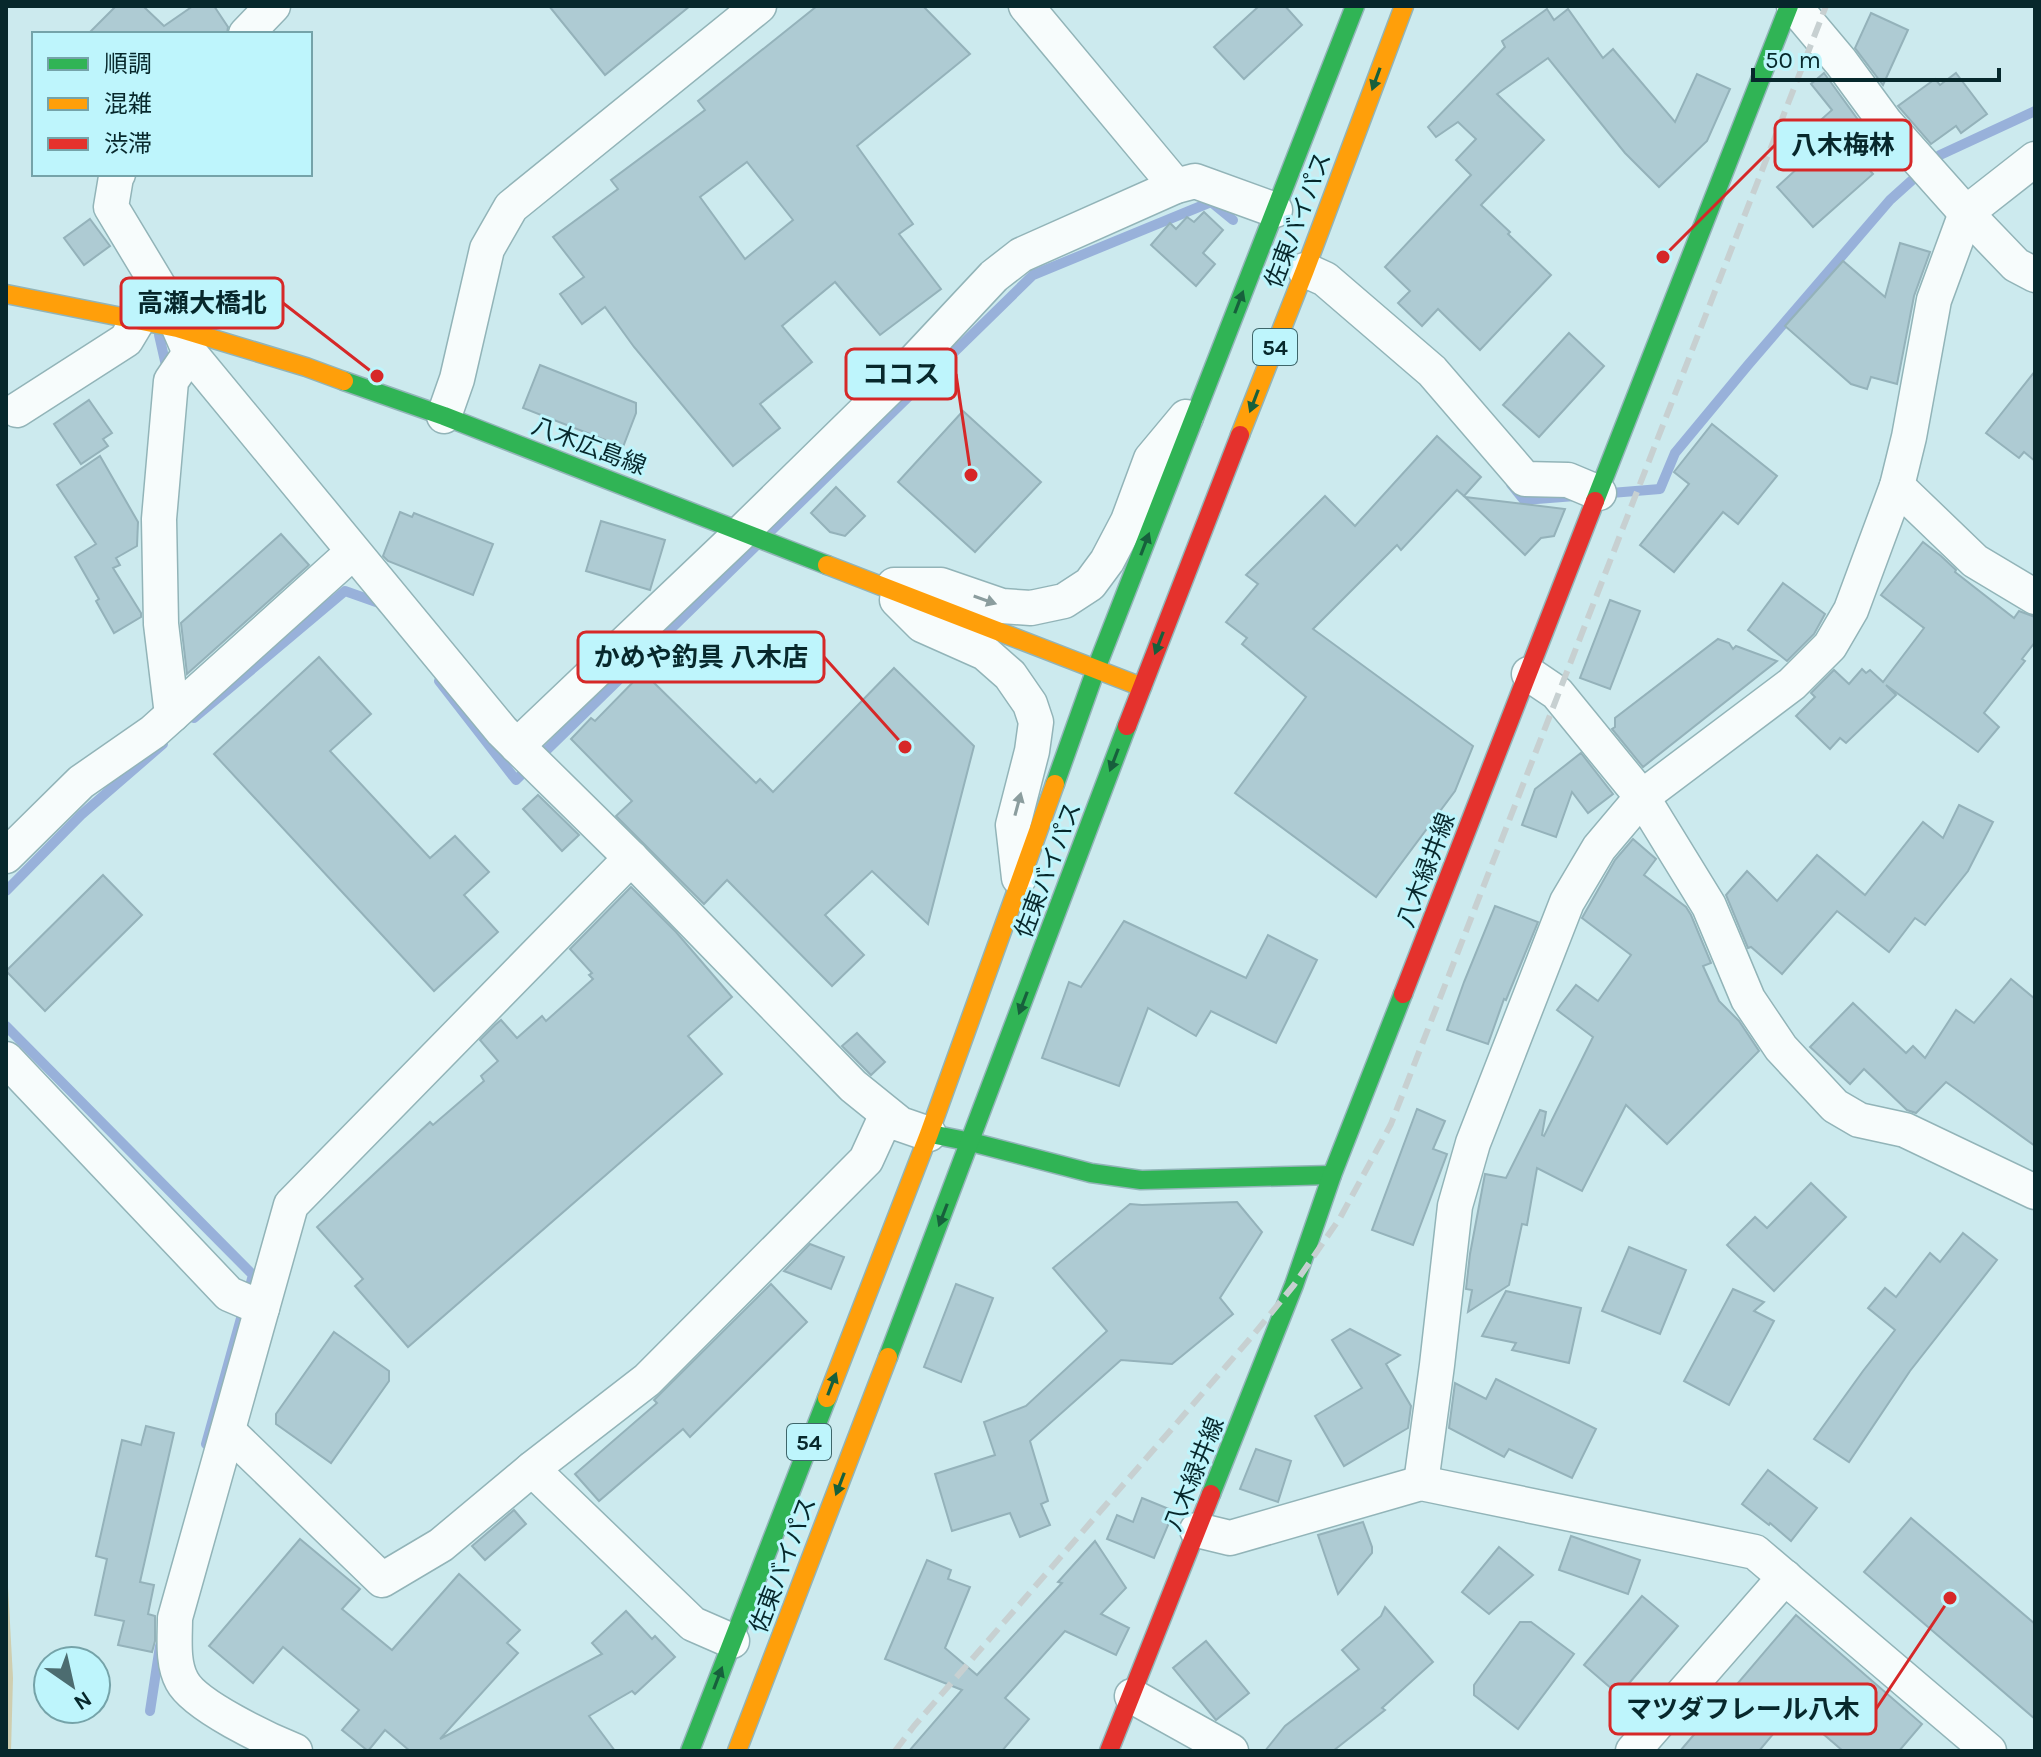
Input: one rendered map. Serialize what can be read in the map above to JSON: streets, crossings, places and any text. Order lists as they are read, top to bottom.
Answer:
{
  "streets": {
    "main road": [
      "佐東バイパス",
      "54",
      "八木広島線",
      "八木緑井線"
    ]
  },
  "crossings": [
    ["佐東バイパス", "八木広島線"]
  ],
  "places": [
    "八木梅林",
    "高瀬大橋北",
    "ココス",
    "かめや釣具 八木店",
    "マツダフレール八木"
  ],
  "legend": ["順調", "混雑", "渋滞"],
  "scale_bar": "50 m",
  "north": "bottom right"
}
